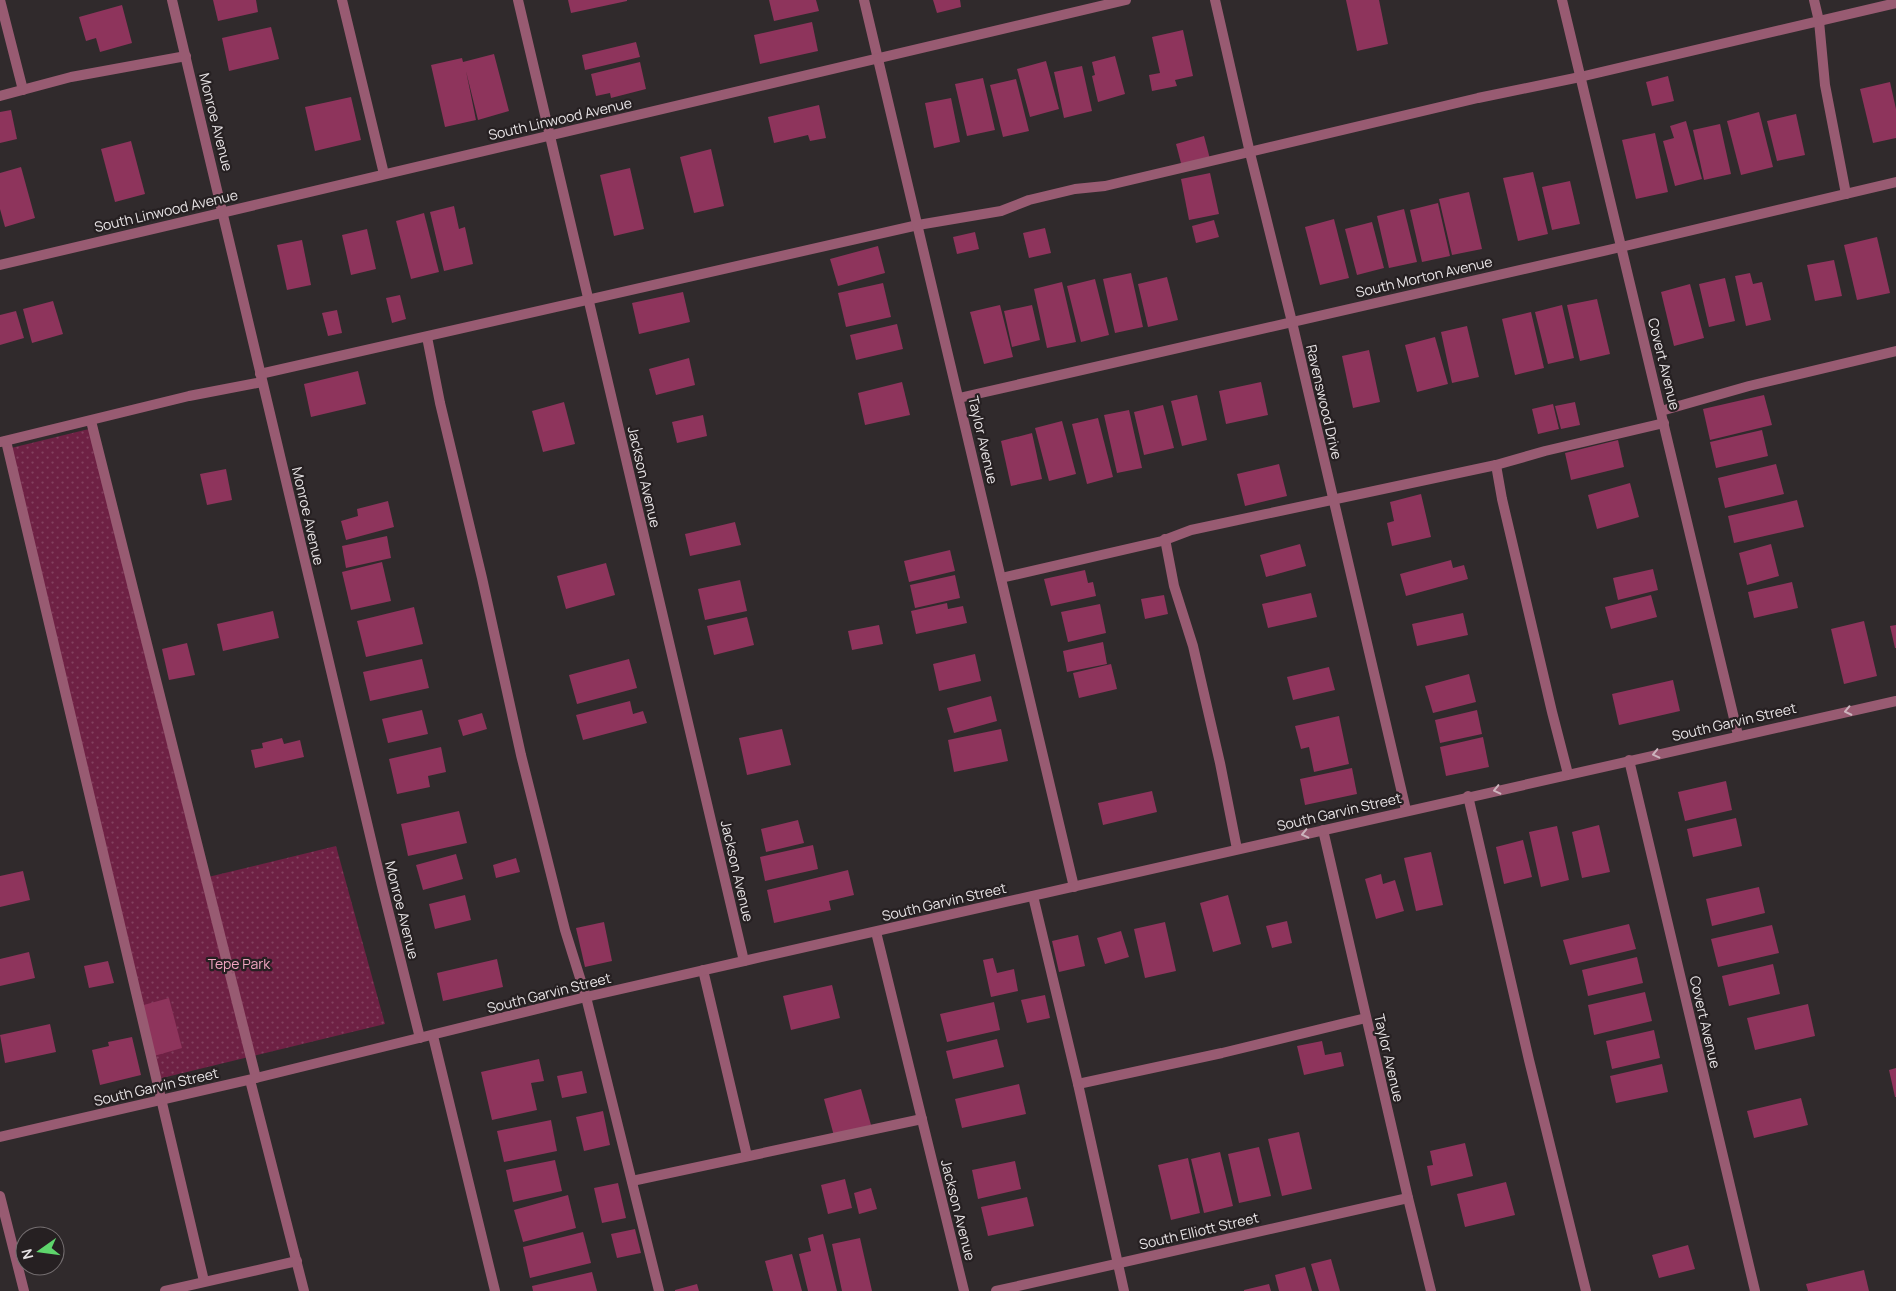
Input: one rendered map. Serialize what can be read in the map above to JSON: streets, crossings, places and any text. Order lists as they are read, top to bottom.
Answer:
{
  "streets": {
    "street": [
      "South Linwood Avenue",
      "Monroe Avenue",
      "South Morton Avenue",
      "Covert Avenue",
      "Ravenswood Drive",
      "Taylor Avenue",
      "Jackson Avenue",
      "South Garvin Street",
      "South Elliott Street"
    ]
  },
  "crossings": [
    ["South Linwood Avenue", "Monroe Avenue"],
    ["South Linwood Avenue", "Taylor Avenue"],
    ["South Linwood Avenue", "Jackson Avenue"],
    ["Monroe Avenue", "South Garvin Street"],
    ["South Morton Avenue", "Covert Avenue"],
    ["South Morton Avenue", "Ravenswood Drive"],
    ["South Morton Avenue", "Taylor Avenue"],
    ["Covert Avenue", "South Garvin Street"],
    ["Ravenswood Drive", "South Garvin Street"],
    ["Taylor Avenue", "South Garvin Street"],
    ["Taylor Avenue", "South Elliott Street"],
    ["Jackson Avenue", "South Garvin Street"]
  ],
  "parks": ["Tepe Park"],
  "north": "left"
}
